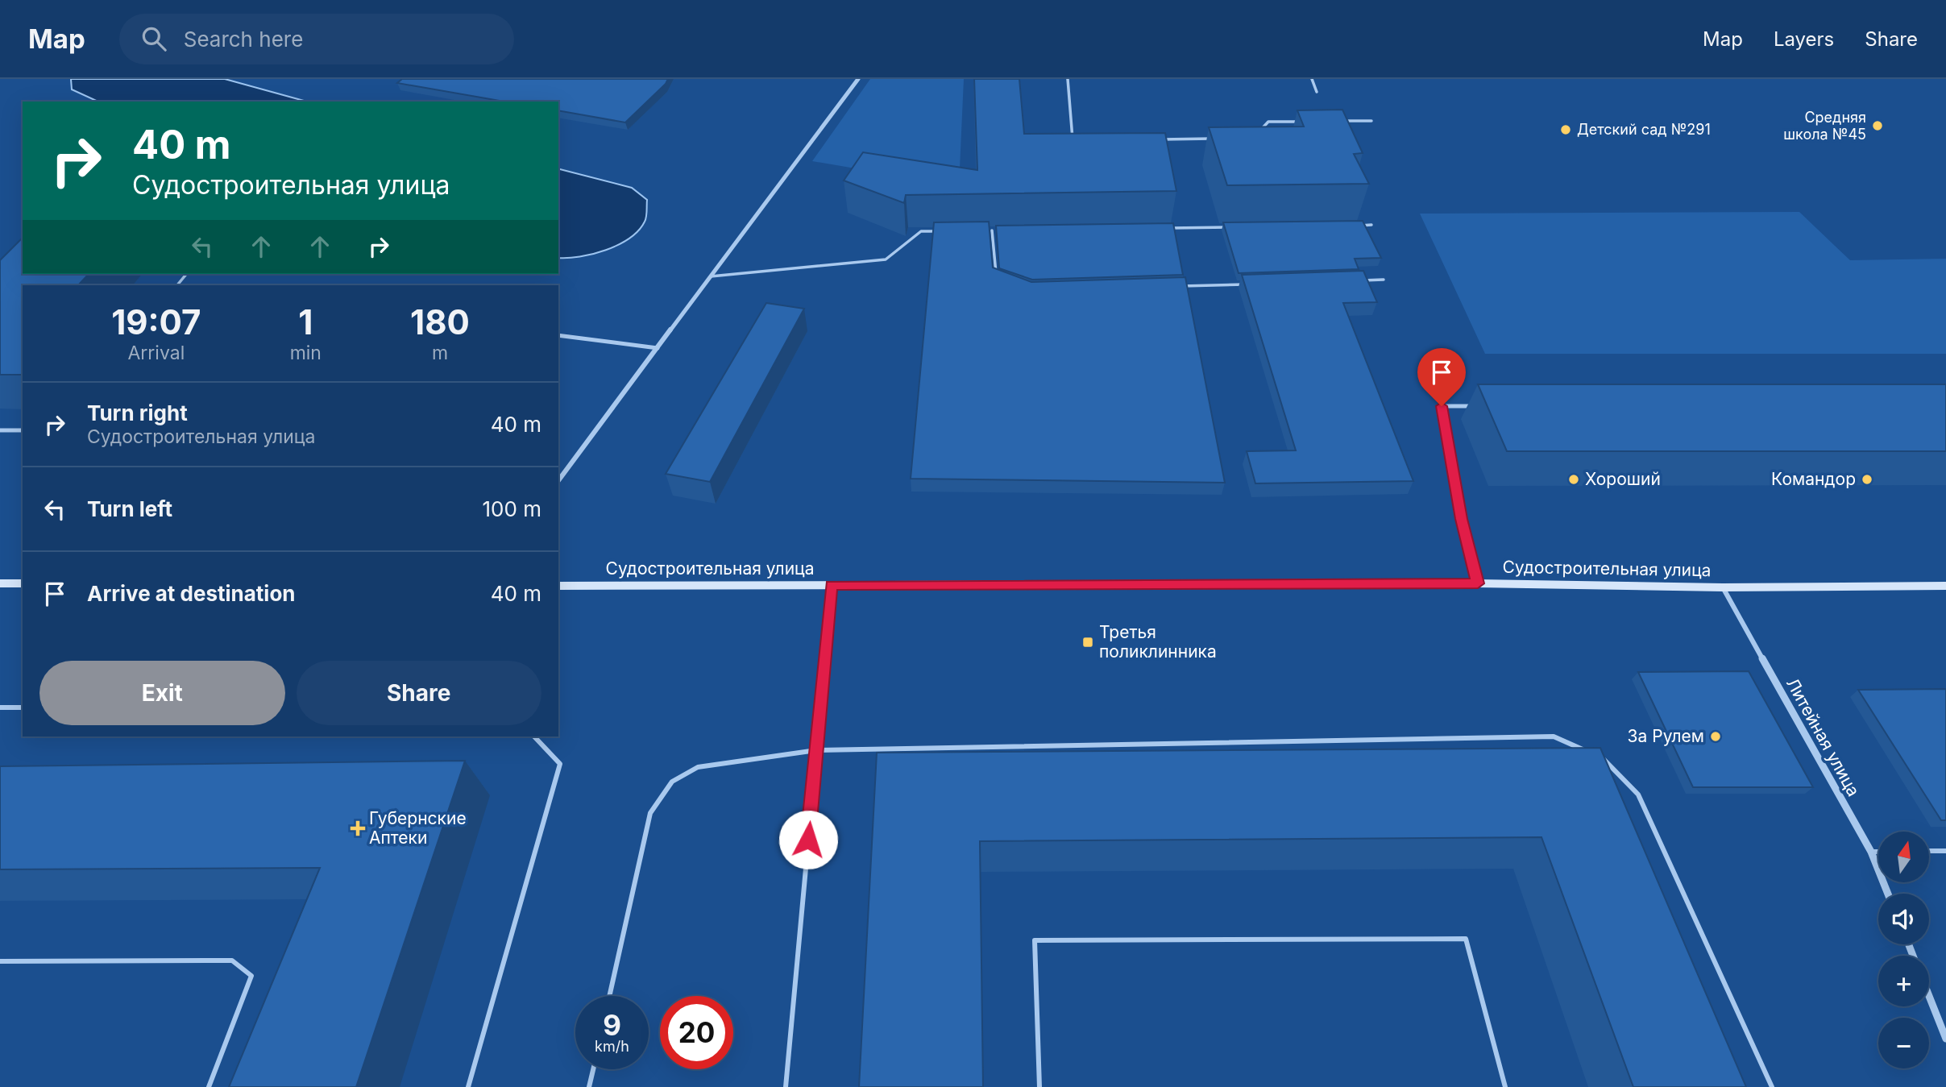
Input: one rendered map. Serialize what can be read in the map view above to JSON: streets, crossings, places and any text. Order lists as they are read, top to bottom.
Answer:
{
  "streets": {
    "main road": ["Судостроительная улица"],
    "street": ["Литейная улица"]
  },
  "crossings": [
    ["Судостроительная улица", "Литейная улица"]
  ],
  "places": {
    "other": [
      "Средняя школа №45",
      "Детский сад №291",
      "Хороший",
      "Командор",
      "За Рулем"
    ],
    "transit": ["Третья поликлинника"],
    "health": ["Губернские Аптеки"]
  },
  "north": "top",
  "page": {
    "header": "Map",
    "search": "Search here",
    "nav": ["Map", "Layers", "Share"],
    "turn": ["40 m", "Судостроительная улица"],
    "eta": [
      "19:07",
      "Arrival",
      "1",
      "min",
      "180",
      "m"
    ],
    "list": [
      {
        "name": "Turn right",
        "note": "Судостроительная улица",
        "value": "40 m"
      },
      {
        "name": "Turn left",
        "value": "100 m"
      },
      {
        "name": "Arrive at destination",
        "value": "40 m"
      }
    ],
    "buttons": ["Exit", "Share"],
    "map_buttons": ["+", "−"],
    "speed": "9 km/h",
    "limit": "20"
  }
}
